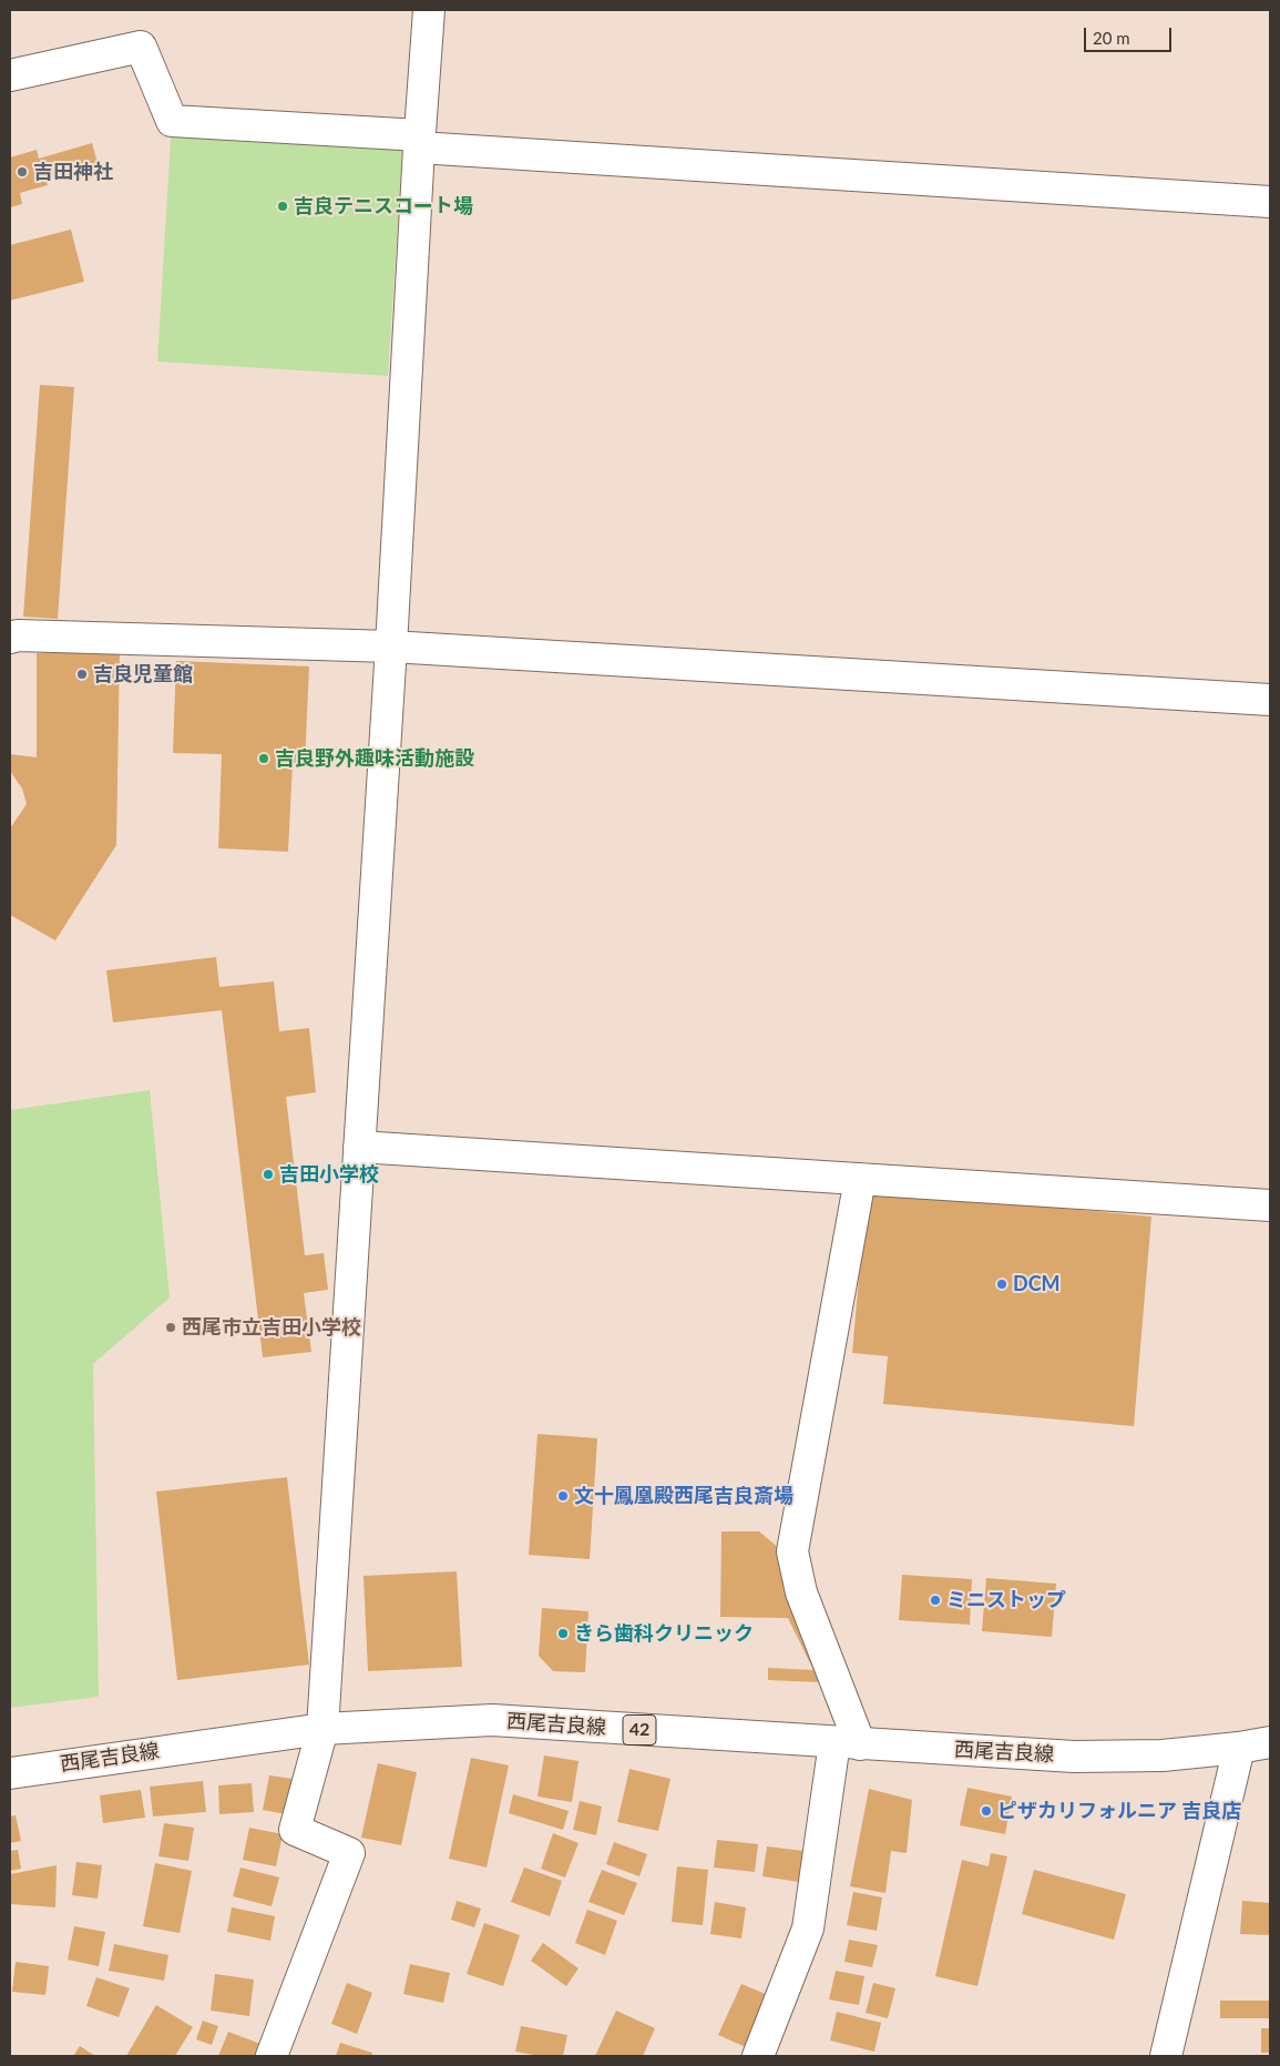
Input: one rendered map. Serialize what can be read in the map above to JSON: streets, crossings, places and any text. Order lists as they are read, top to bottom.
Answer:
{
  "streets": {
    "street": ["西尾吉良線", "42"]
  },
  "places": [
    "吉田神社",
    "吉良テニスコート場",
    "吉良児童館",
    "吉良野外趣味活動施設",
    "吉田小学校",
    "DCM",
    "西尾市立吉田小学校",
    "文十鳳凰殿西尾吉良斎場",
    "ミニストップ",
    "きら歯科クリニック",
    "ピザカリフォルニア 吉良店"
  ],
  "scale_bar": "20 m"
}
